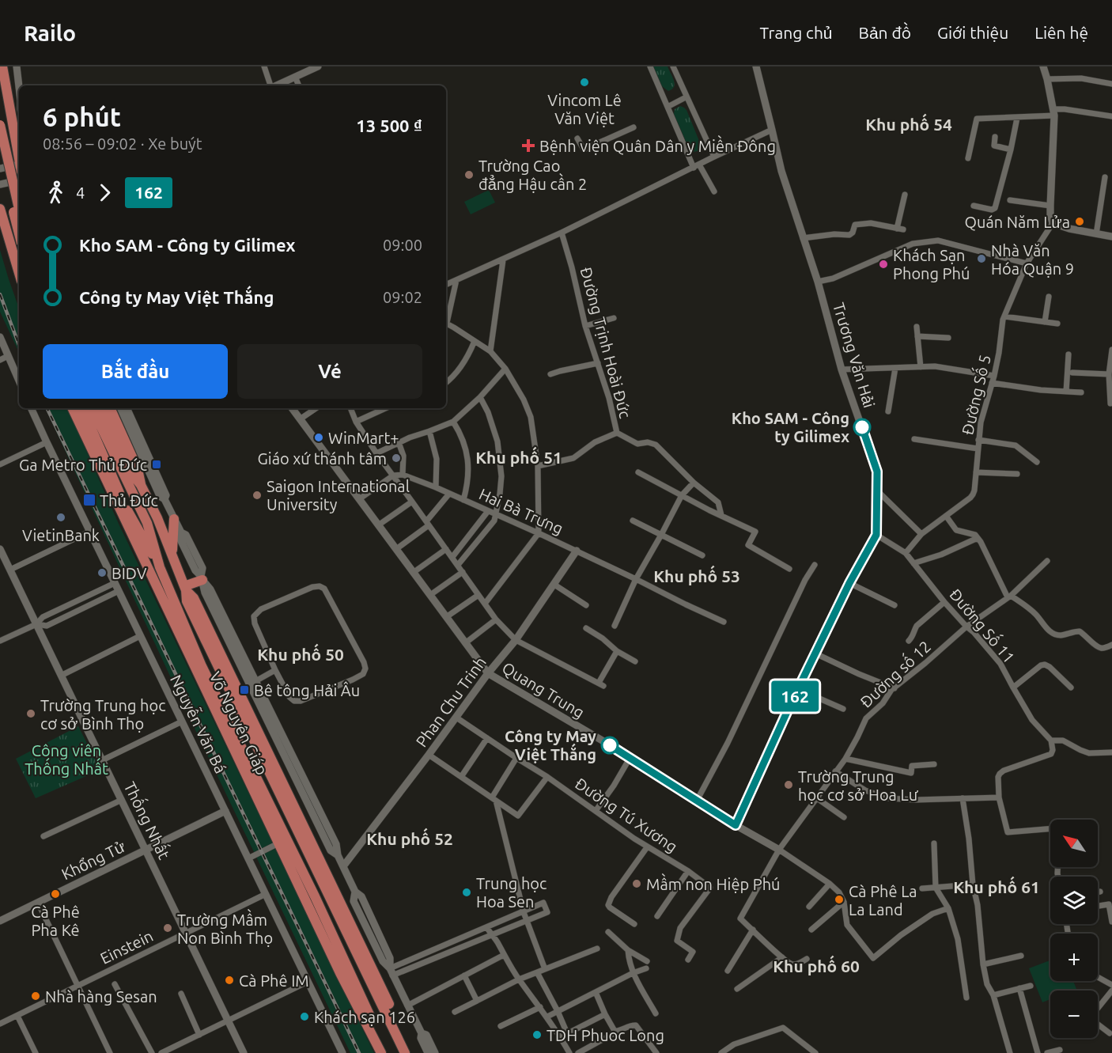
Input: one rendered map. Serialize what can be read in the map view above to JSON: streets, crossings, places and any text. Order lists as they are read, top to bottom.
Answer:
{
  "streets": {
    "highway": ["Võ Nguyên Giáp"],
    "street": [
      "Đường Trịnh Hoài Đức",
      "Trương Văn Hải",
      "Đường Số 5",
      "Hai Bà Trưng",
      "Đường Số 11",
      "Đường số 12",
      "Quang Trung",
      "Phan Chu Trinh",
      "Nguyễn Văn Bá",
      "Đường Tú Xương",
      "Thống Nhất",
      "Khổng Tử",
      "Einstein"
    ]
  },
  "crossings": [
    ["Trương Văn Hải", "Đường Số 11"],
    ["Trương Văn Hải", "Quang Trung"],
    ["Đường Số 5", "Đường Số 11"],
    ["Hai Bà Trưng", "Phan Chu Trinh"],
    ["Đường Số 11", "Đường số 12"],
    ["Đường số 12", "Quang Trung"],
    ["Quang Trung", "Phan Chu Trinh"],
    ["Phan Chu Trinh", "Đường Tú Xương"],
    ["Nguyễn Văn Bá", "Khổng Tử"],
    ["Nguyễn Văn Bá", "Einstein"],
    ["Thống Nhất", "Khổng Tử"],
    ["Thống Nhất", "Einstein"]
  ],
  "districts": [
    "Khu phố 54",
    "Khu phố 51",
    "Khu phố 53",
    "Khu phố 50",
    "Khu phố 52",
    "Khu phố 61",
    "Khu phố 60"
  ],
  "parks": ["Công viên Thống Nhất"],
  "places": {
    "other": [
      "Vincom Lê Văn Việt",
      "Trường Cao đẳng Hậu cần 2",
      "Quán Năm Lửa",
      "Nhà Văn Hóa Quận 9",
      "Khách Sạn Phong Phú",
      "Kho SAM - Công ty Gilimex",
      "WinMart+",
      "Giáo xứ thánh tâm",
      "Saigon International University",
      "VietinBank",
      "BIDV",
      "Trường Trung học cơ sở Bình Thọ",
      "Công ty May Việt Thắng",
      "Trường Trung học cơ sở Hoa Lư",
      "Mầm non Hiệp Phú",
      "Trung học Hoa Sen",
      "Cà Phê Pha Kê",
      "Cà Phê La La Land",
      "Trường Mầm Non Bình Thọ",
      "Cà Phê IM",
      "Nhà hàng Sesan",
      "Khách sạn 126",
      "TDH Phuoc Long"
    ],
    "health": ["Bệnh viện Quân Dân y Miền Đông"],
    "transit": ["Ga Metro Thủ Đức", "Thủ Đức", "Bê tông Hải Âu"]
  },
  "lines": ["bus line 162"],
  "north": "top left",
  "page": {
    "header": "Railo",
    "nav": [
      "Trang chủ",
      "Bản đồ",
      "Giới thiệu",
      "Liên hệ"
    ],
    "on_map": "162",
    "heading": ["6 phút", "08:56 – 09:02 · Xe buýt", "13 500 ₫"],
    "legs": ["4", "162"],
    "list": [
      {
        "name": "Kho SAM - Công ty Gilimex",
        "value": "09:00"
      },
      {
        "name": "Công ty May Việt Thắng",
        "value": "09:02"
      }
    ],
    "buttons": ["Bắt đầu", "Vé"],
    "map_buttons": ["+", "−"]
  }
}
